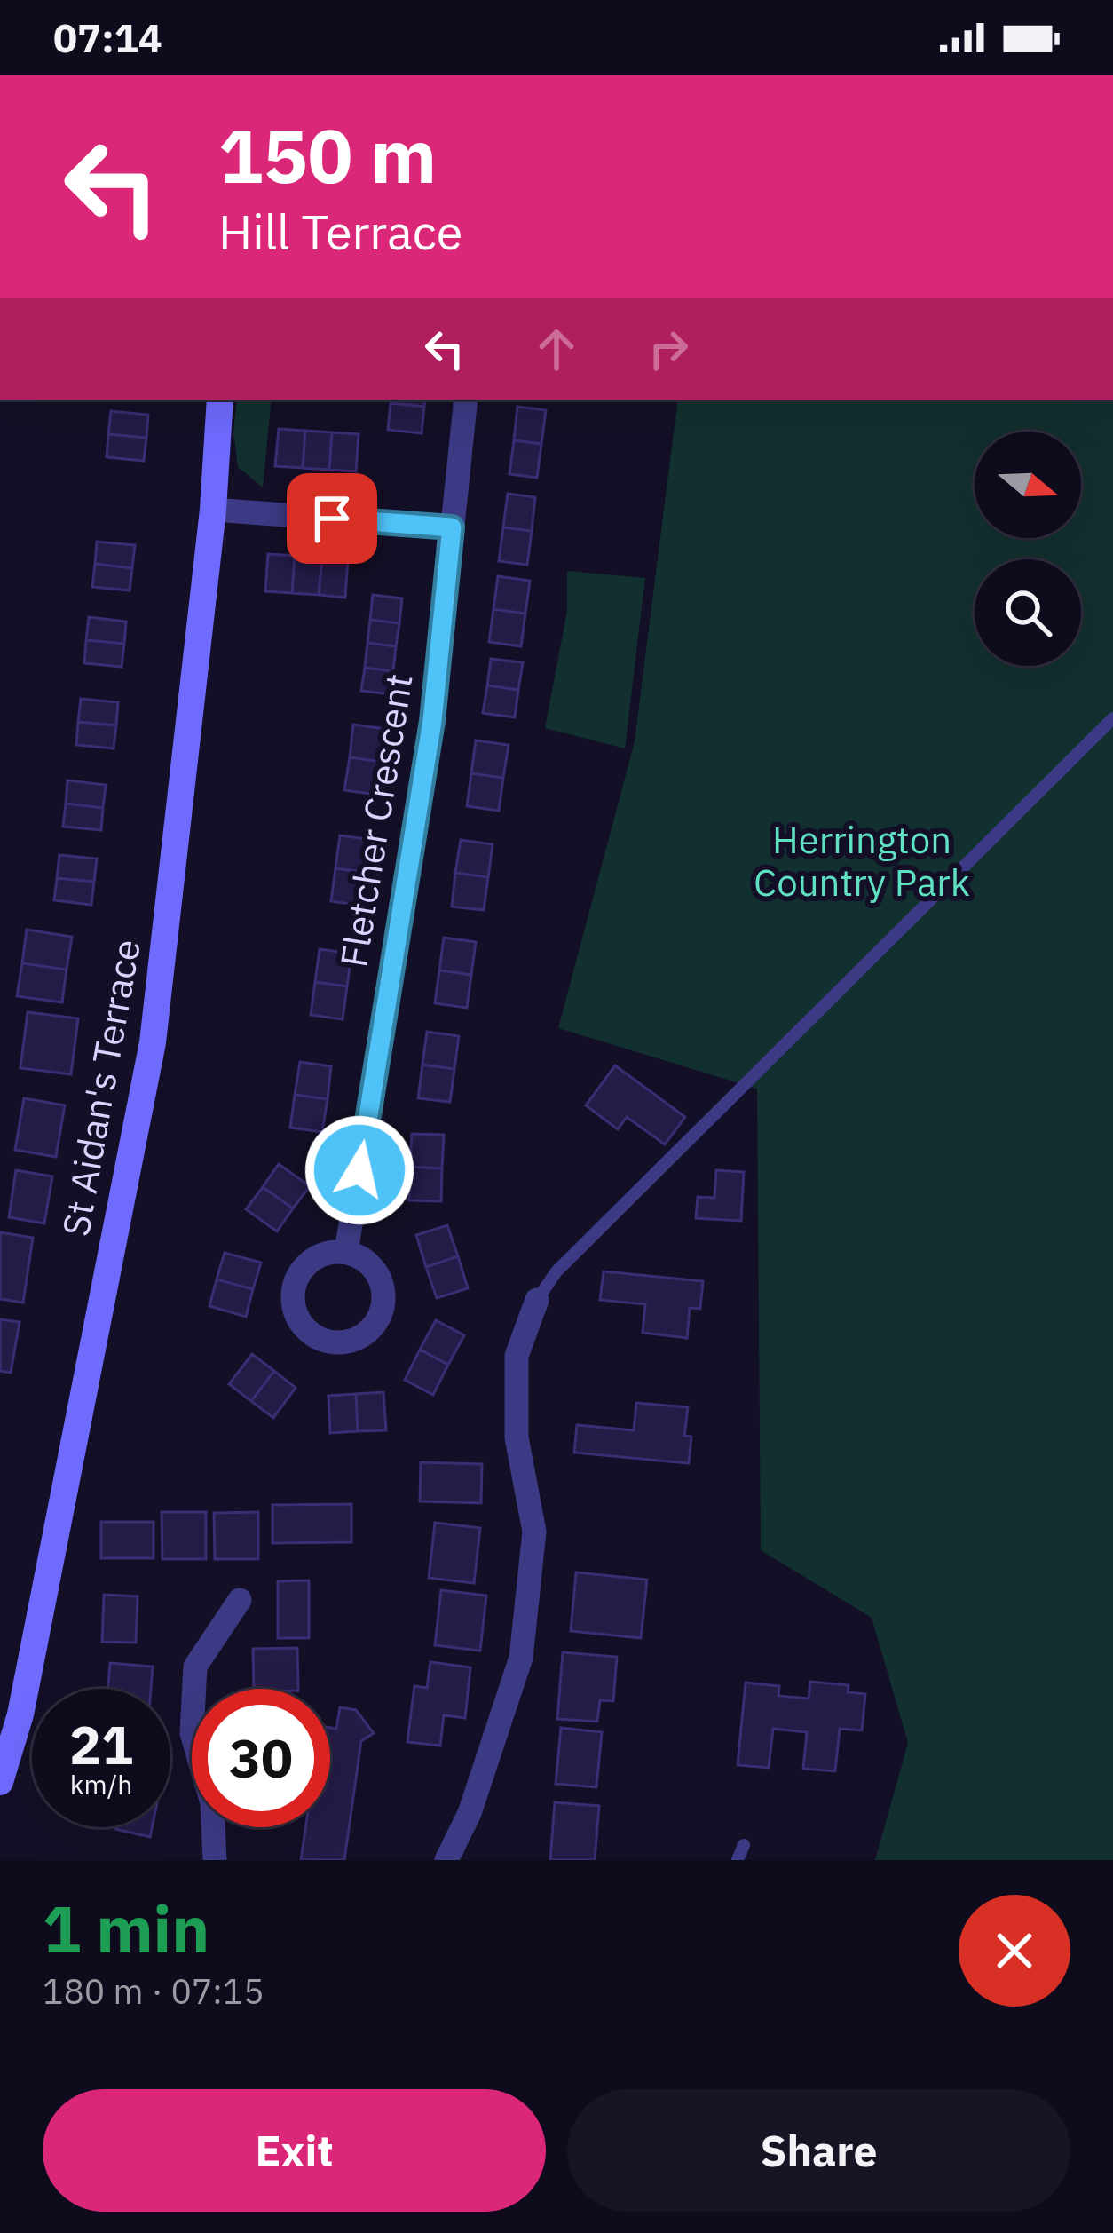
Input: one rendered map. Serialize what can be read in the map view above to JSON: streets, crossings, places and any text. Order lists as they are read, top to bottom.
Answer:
{
  "streets": {
    "main road": ["St Aidan's Terrace"],
    "street": ["Fletcher Crescent"]
  },
  "parks": ["Herrington Country Park"],
  "north": "right",
  "page": {
    "status": "07:14",
    "turn": ["150 m", "Hill Terrace"],
    "speed": "21 km/h",
    "limit": "30",
    "heading": ["1 min", "180 m · 07:15"],
    "buttons": ["Exit", "Share"]
  }
}
